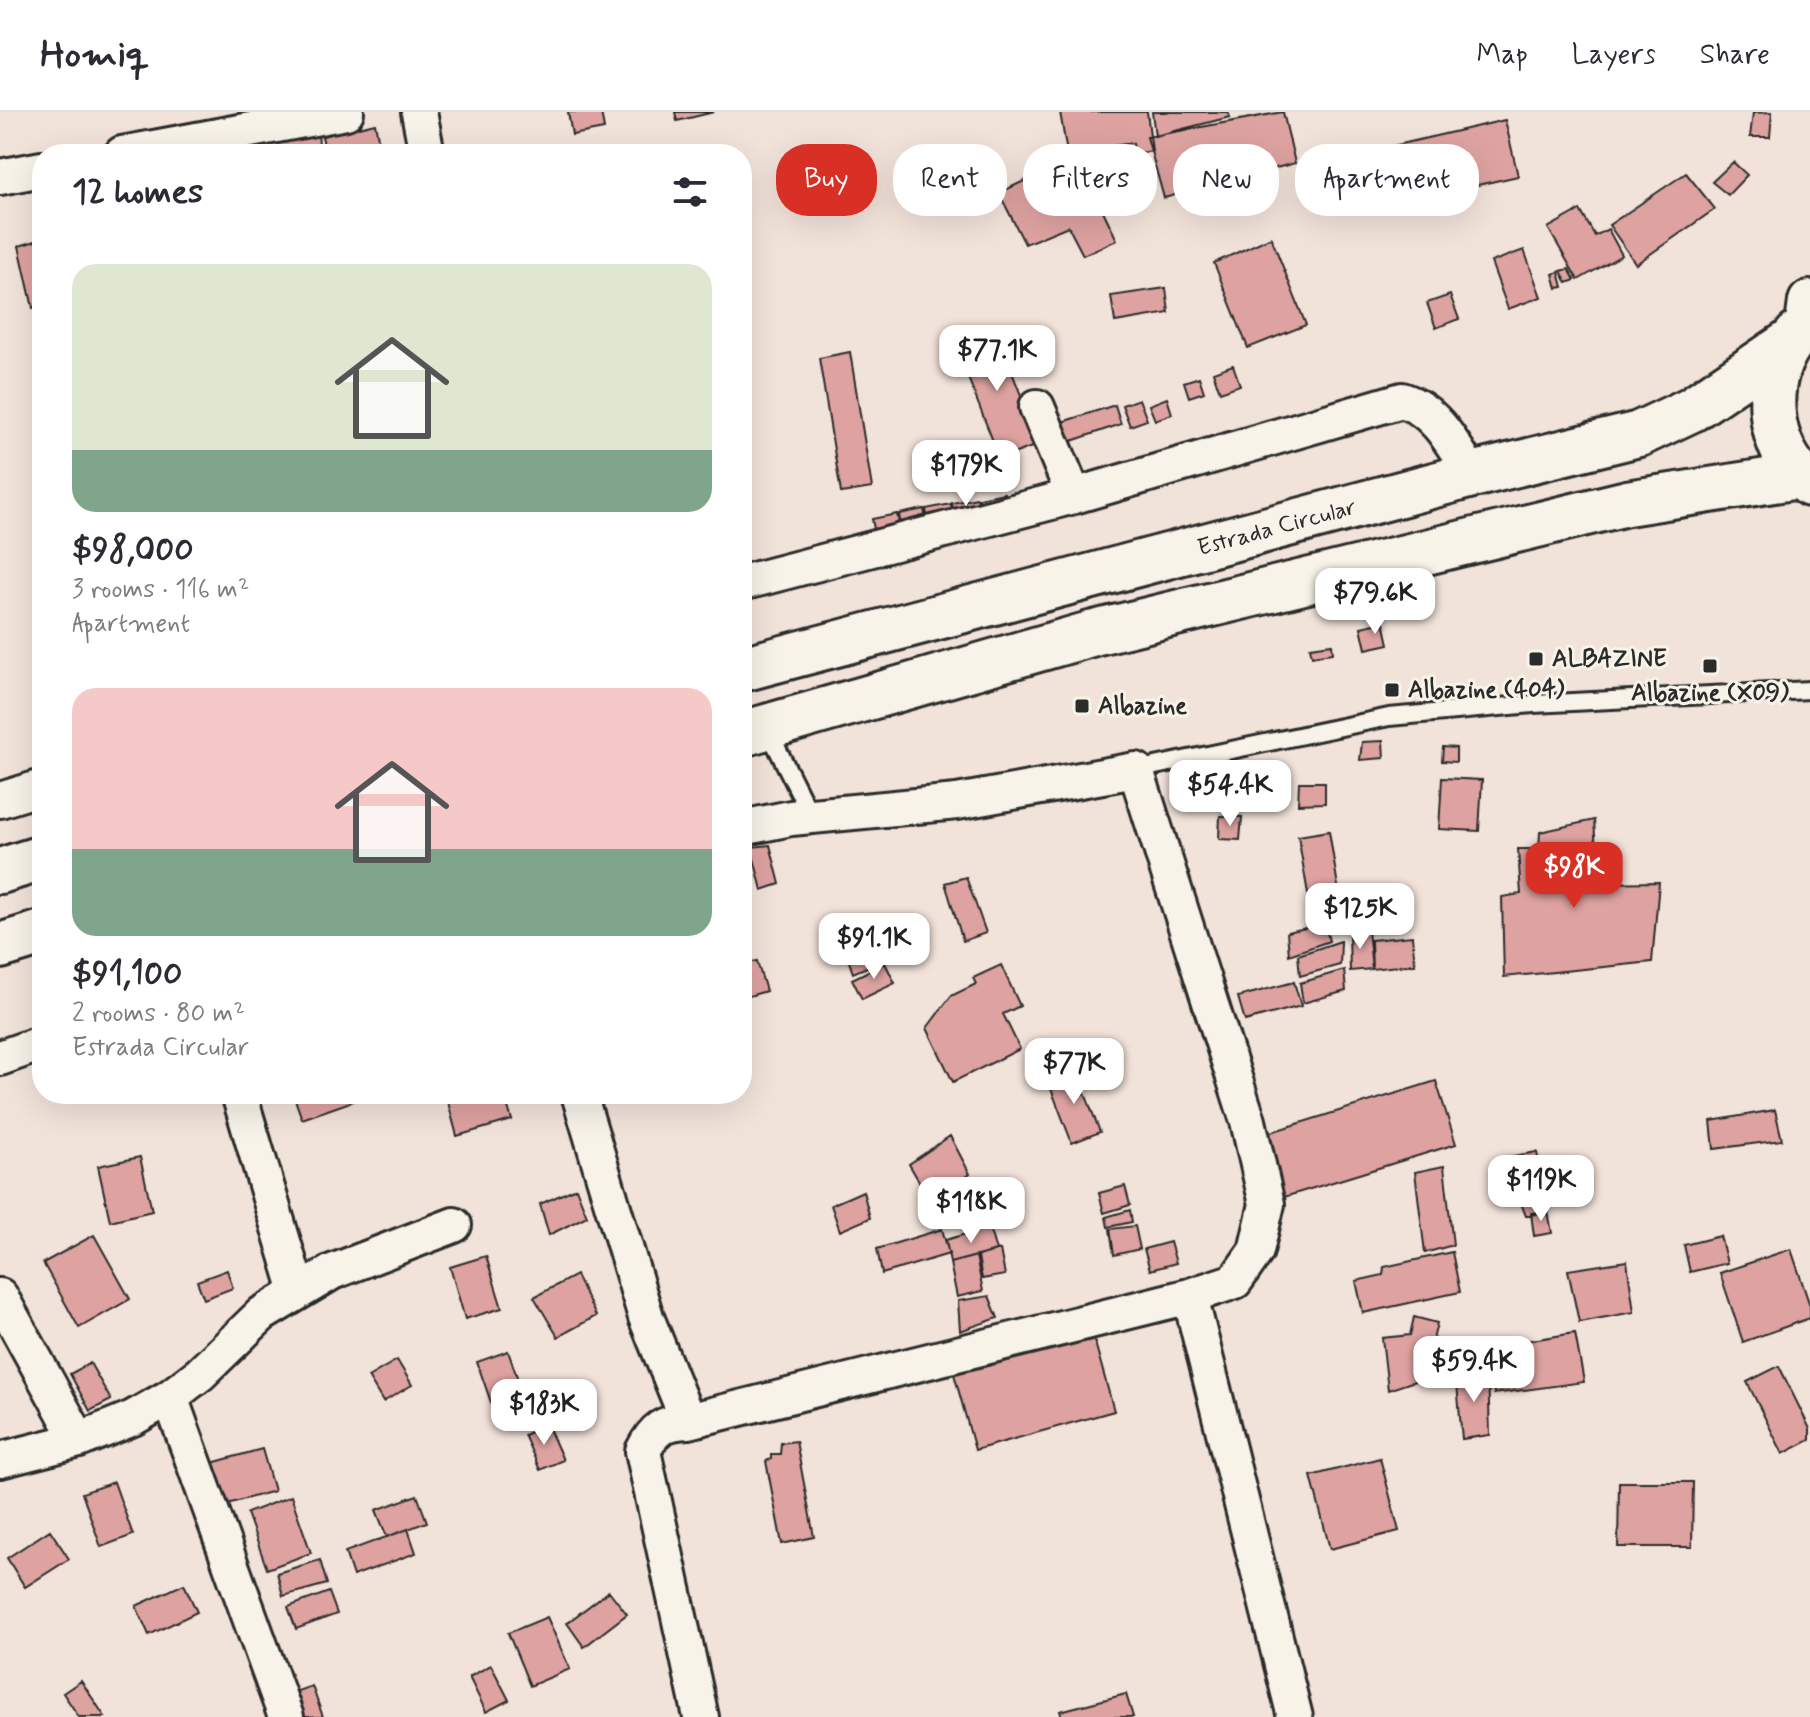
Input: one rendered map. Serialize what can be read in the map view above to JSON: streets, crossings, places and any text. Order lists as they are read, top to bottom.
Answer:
{
  "streets": {
    "main road": ["Estrada Circular"]
  },
  "places": {
    "transit": [
      "ALBAZINE",
      "Albazine (X09)",
      "Albazine (404)",
      "Albazine"
    ]
  },
  "page": {
    "header": "Homiq",
    "nav": ["Map", "Layers", "Share"],
    "chip": [
      "Buy",
      "Rent",
      "Filters",
      "New",
      "Apartment"
    ],
    "heading": "12 homes",
    "list": [
      {
        "name": "$98,000",
        "note": "3 rooms · 116 m² · Apartment"
      },
      {
        "name": "$91,100",
        "note": "2 rooms · 80 m² · Estrada Circular"
      }
    ],
    "price": [
      "$77.1K",
      "$179K",
      "$79.6K",
      "$54.4K",
      "$98K",
      "$125K",
      "$91.1K",
      "$77K",
      "$119K",
      "$118K",
      "$59.4K",
      "$183K"
    ]
  }
}
